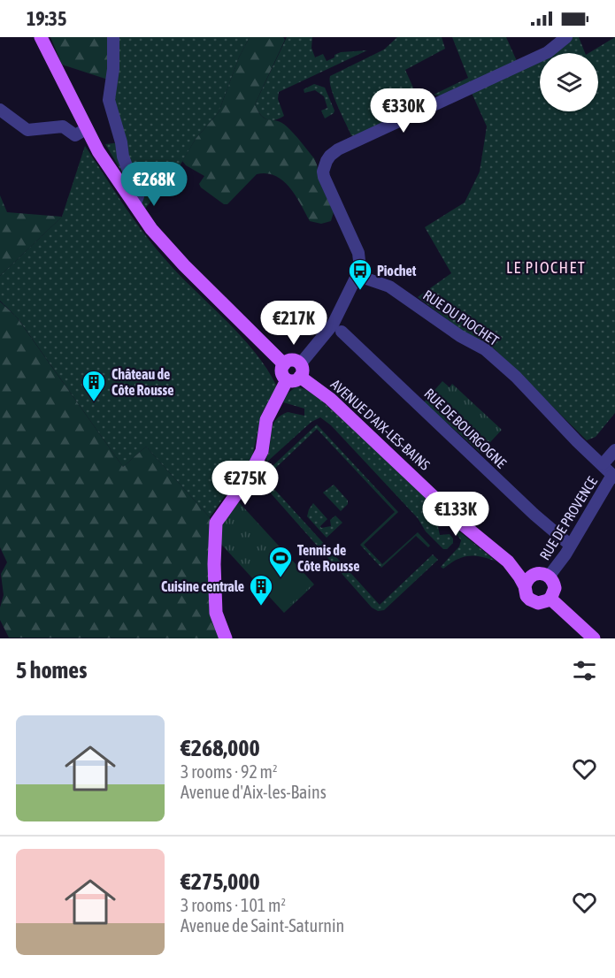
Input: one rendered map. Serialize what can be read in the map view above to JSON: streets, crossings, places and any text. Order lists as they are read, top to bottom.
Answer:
{
  "streets": {
    "main road": ["AVENUE D'AIX-LES-BAINS"],
    "street": ["RUE DU PIOCHET", "RUE DE BOURGOGNE", "RUE DE PROVENCE"]
  },
  "crossings": [
    ["RUE DU PIOCHET", "RUE DE PROVENCE"],
    ["AVENUE D'AIX-LES-BAINS", "RUE DE PROVENCE"],
    ["RUE DE BOURGOGNE", "RUE DE PROVENCE"]
  ],
  "districts": ["LE PIOCHET"],
  "places": {
    "bus stop": ["Piochet"],
    "building": ["Château de Côte Rousse", "Cuisine centrale"],
    "sports": ["Tennis de Côte Rousse"]
  },
  "page": {
    "status": "19:35",
    "price": [
      "€330K",
      "€268K",
      "€217K",
      "€275K",
      "€133K"
    ],
    "heading": "5 homes",
    "list": [
      {
        "name": "€268,000",
        "note": "3 rooms · 92 m² · Avenue d'Aix-les-Bains"
      },
      {
        "name": "€275,000",
        "note": "3 rooms · 101 m² · Avenue de Saint-Saturnin"
      }
    ]
  }
}
